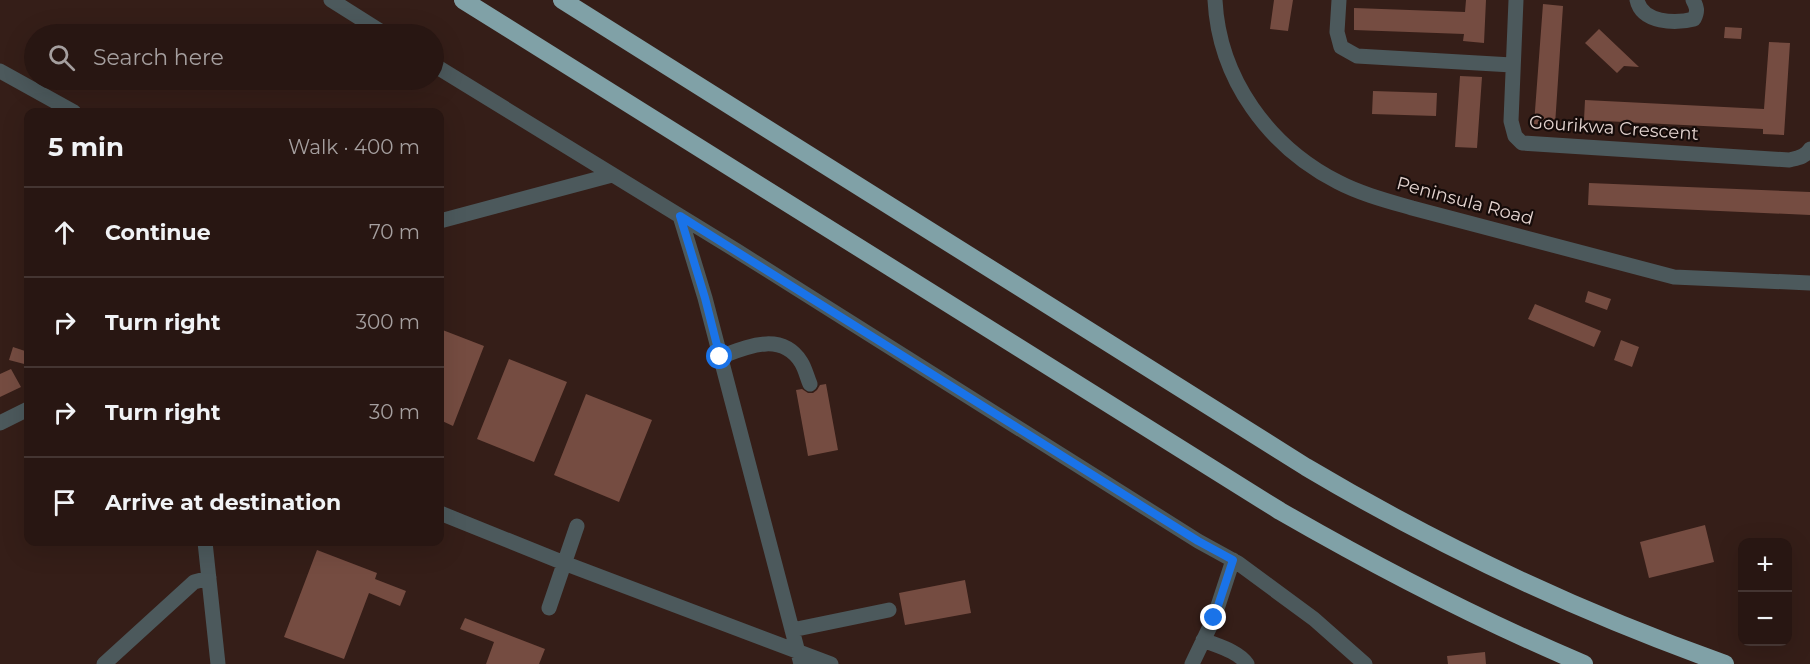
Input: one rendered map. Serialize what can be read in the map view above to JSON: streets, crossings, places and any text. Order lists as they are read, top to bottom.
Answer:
{
  "streets": {
    "street": ["Gourikwa Crescent", "Peninsula Road"]
  },
  "page": {
    "search": "Search here",
    "heading": ["5 min", "Walk · 400 m"],
    "list": [
      ["Continue", "70 m"],
      ["Turn right", "300 m"],
      ["Turn right", "30 m"],
      "Arrive at destination"
    ],
    "map_buttons": ["+", "−"]
  }
}
